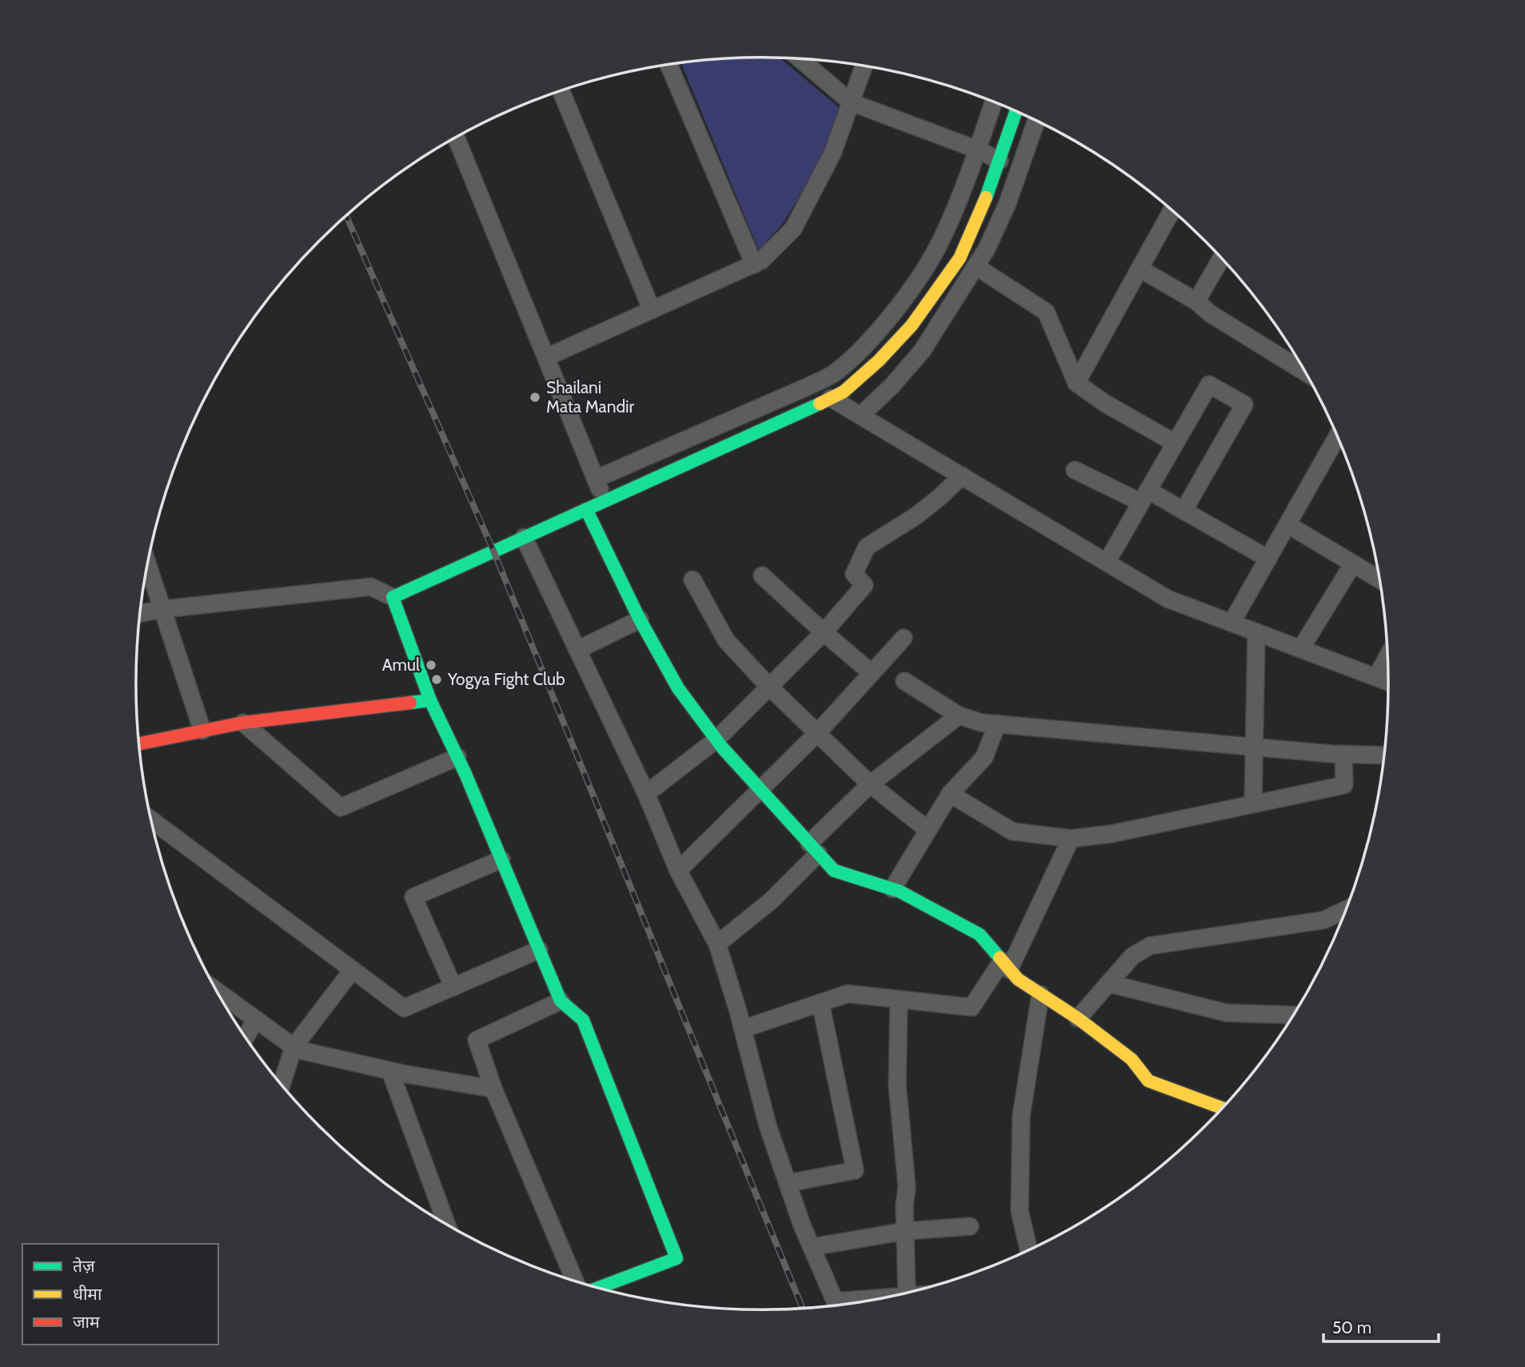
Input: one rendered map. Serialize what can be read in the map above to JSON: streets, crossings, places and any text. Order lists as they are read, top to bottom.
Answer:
{
  "places": ["Shailani Mata Mandir", "Amul", "Yogya Fight Club"],
  "legend": ["तेज़", "धीमा", "जाम"],
  "scale_bar": "50 m"
}
